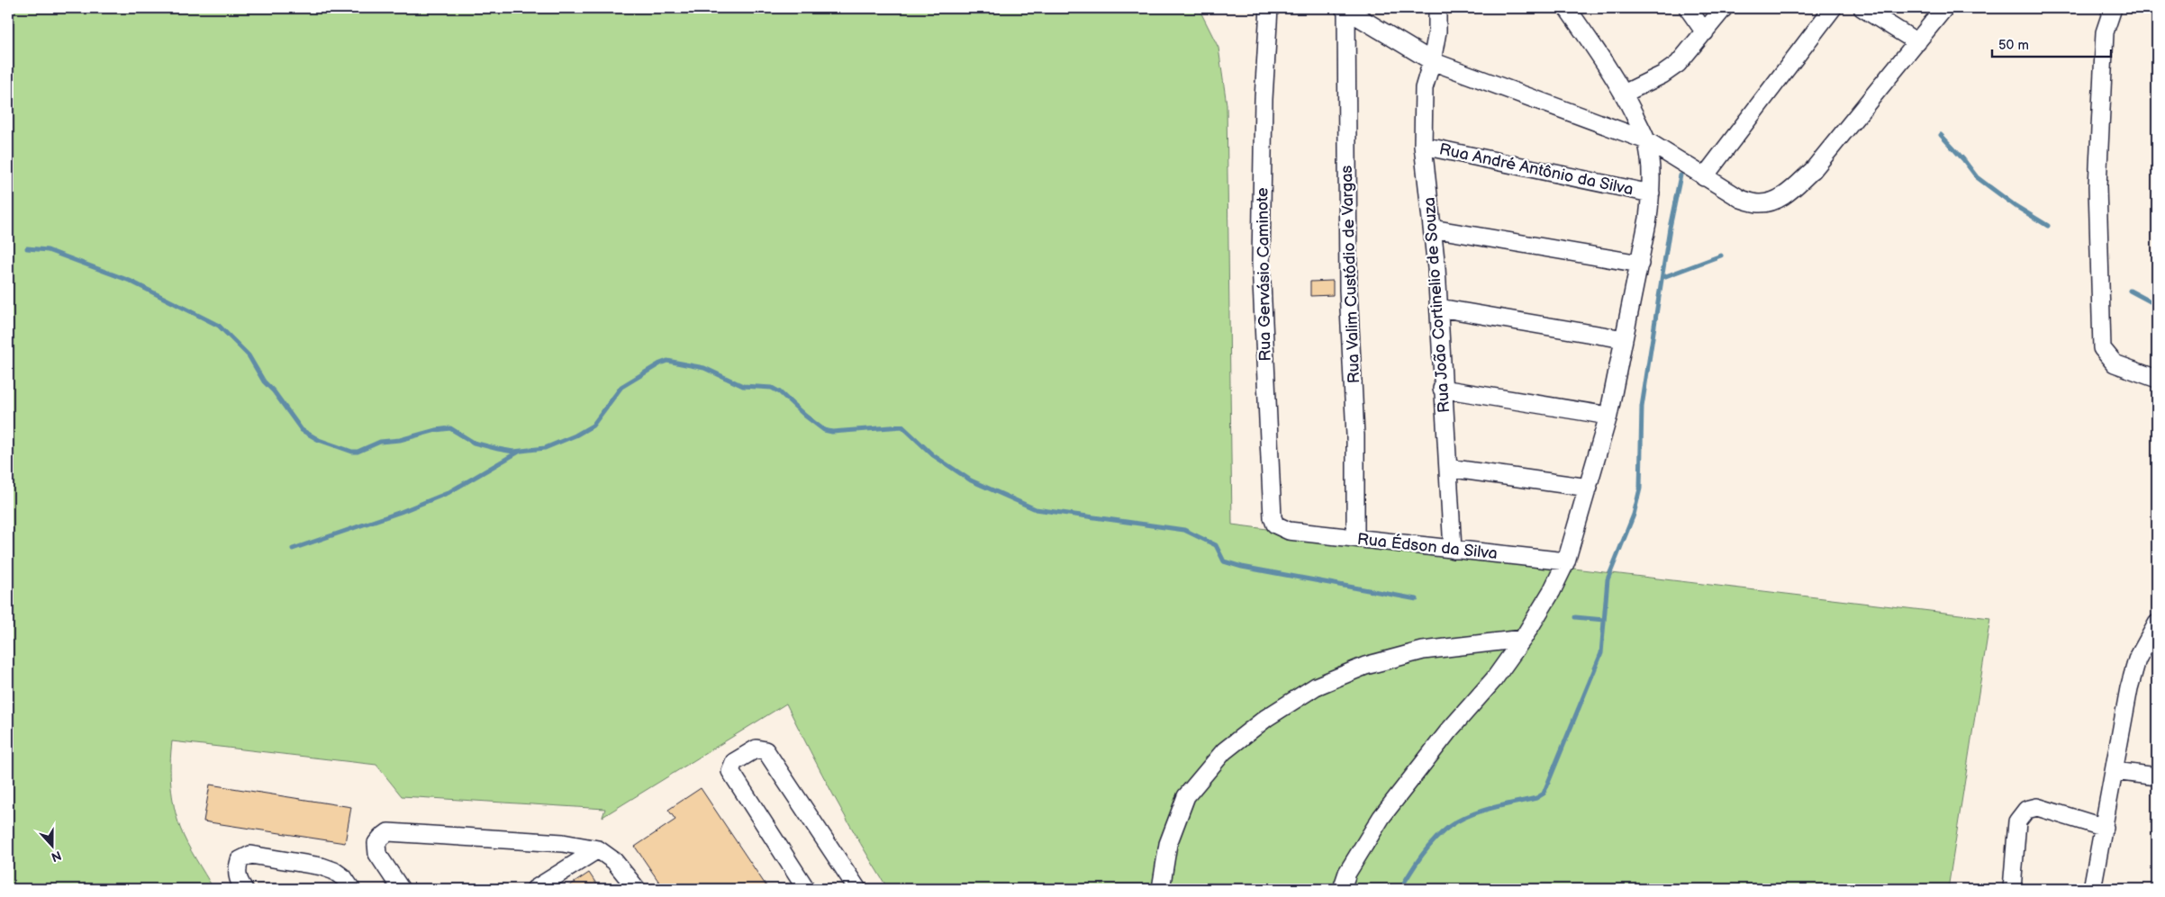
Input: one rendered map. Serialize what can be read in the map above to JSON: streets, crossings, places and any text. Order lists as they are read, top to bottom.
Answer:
{
  "streets": {
    "street": [
      "Rua André Antônio da Silva",
      "Rua Gervásio Caminote",
      "Rua Valim Custódio de Vargas",
      "Rua João Cortinelio de Souza",
      "Rua Édson da Silva"
    ]
  },
  "crossings": [
    ["Rua André Antônio da Silva", "Rua João Cortinelio de Souza"],
    ["Rua Gervásio Caminote", "Rua Édson da Silva"],
    ["Rua Valim Custódio de Vargas", "Rua Édson da Silva"],
    ["Rua João Cortinelio de Souza", "Rua Édson da Silva"]
  ],
  "scale_bar": "50 m",
  "north": "bottom"
}
